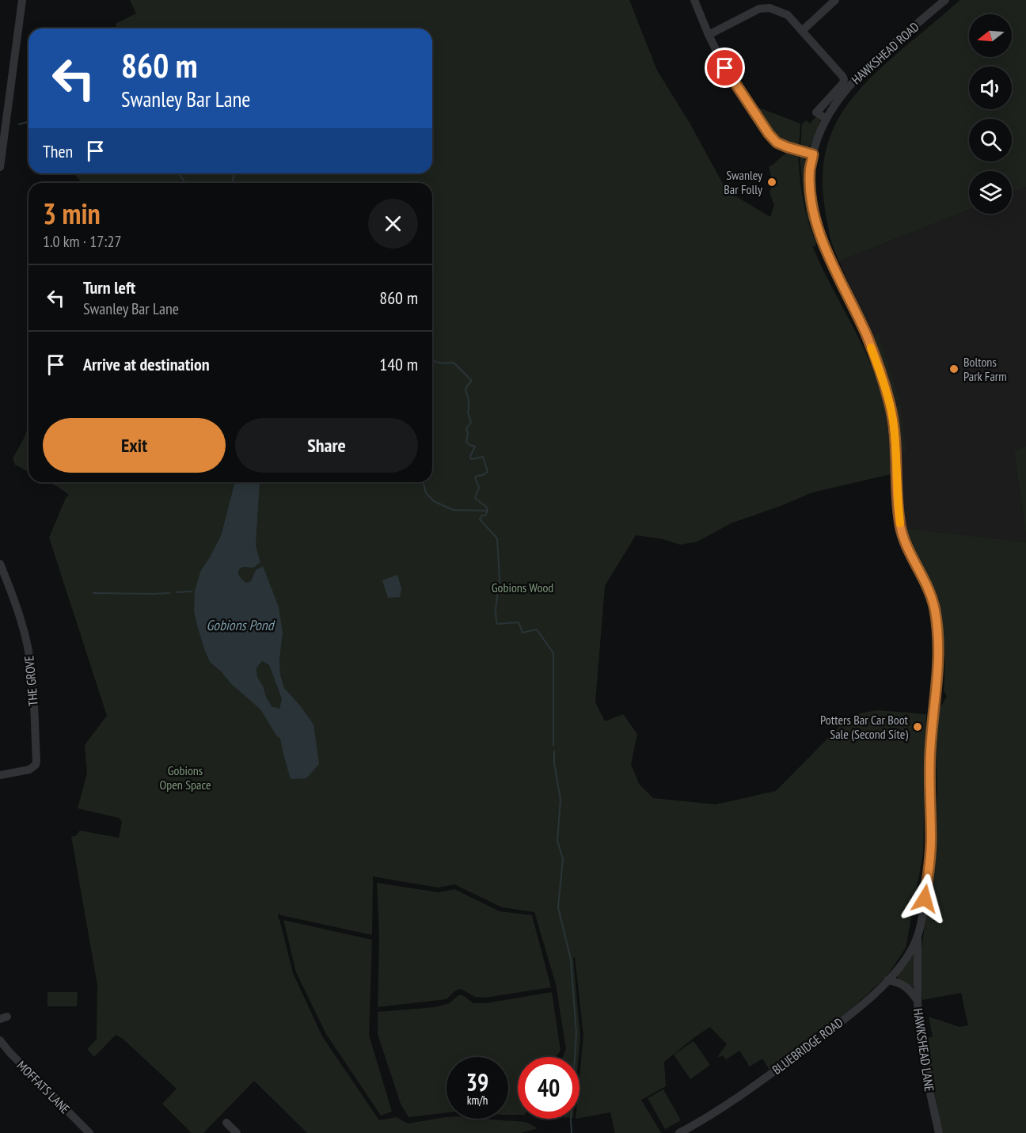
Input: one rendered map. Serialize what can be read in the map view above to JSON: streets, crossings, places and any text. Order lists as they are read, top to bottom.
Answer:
{
  "streets": {
    "street": [
      "HAWKSHEAD ROAD",
      "THE GROVE",
      "BLUEBRIDGE ROAD",
      "HAWKSHEAD LANE",
      "MOFFATS LANE"
    ]
  },
  "crossings": [
    ["HAWKSHEAD ROAD", "BLUEBRIDGE ROAD"],
    ["HAWKSHEAD ROAD", "HAWKSHEAD LANE"],
    ["BLUEBRIDGE ROAD", "HAWKSHEAD LANE"]
  ],
  "water": ["Gobions Pond"],
  "parks": ["Gobions Wood", "Gobions Open Space"],
  "places": ["Swanley Bar Folly", "Boltons Park Farm", "Potters Bar Car Boot Sale (Second Site)"],
  "north": "left",
  "page": {
    "turn": ["860 m", "Swanley Bar Lane"],
    "then": "Then",
    "heading": ["3 min", "1.0 km · 17:27"],
    "list": [
      {
        "name": "Turn left",
        "note": "Swanley Bar Lane",
        "value": "860 m"
      },
      {
        "name": "Arrive at destination",
        "value": "140 m"
      }
    ],
    "buttons": ["Exit", "Share"],
    "speed": "39 km/h",
    "limit": "40"
  }
}
